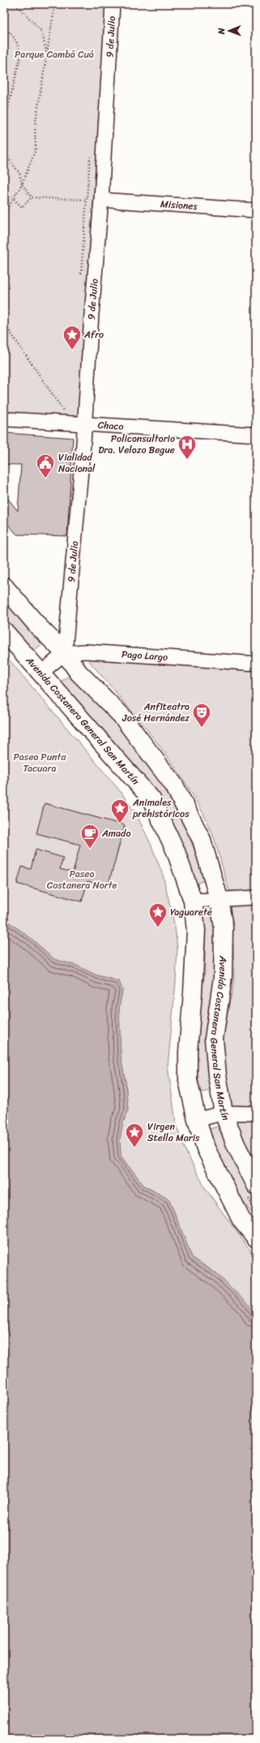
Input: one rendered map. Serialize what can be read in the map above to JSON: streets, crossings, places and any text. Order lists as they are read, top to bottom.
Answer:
{
  "streets": {
    "main road": ["Avenida Costanera General San Martín"],
    "street": [
      "9 de Julio",
      "Misiones",
      "Chaco",
      "Pago Largo"
    ]
  },
  "crossings": [
    ["9 de Julio", "Misiones"],
    ["9 de Julio", "Chaco"],
    ["9 de Julio", "Pago Largo"],
    ["9 de Julio", "Avenida Costanera General San Martín"],
    ["Pago Largo", "Avenida Costanera General San Martín"]
  ],
  "parks": ["Parque Cambá Cuá", "Paseo Punta Tacuara", "Paseo Costanera Norte"],
  "places": {
    "place": [
      "Afro",
      "Animales prehistóricos",
      "Yaguareté",
      "Virgen Stella Maris"
    ],
    "hospital": ["Policonsultorio Dra. Velozo Begue"],
    "public building": ["Vialidad Nacional"],
    "theatre": ["Anfiteatro José Hernández"],
    "cafe": ["Amado"]
  },
  "north": "left"
}
